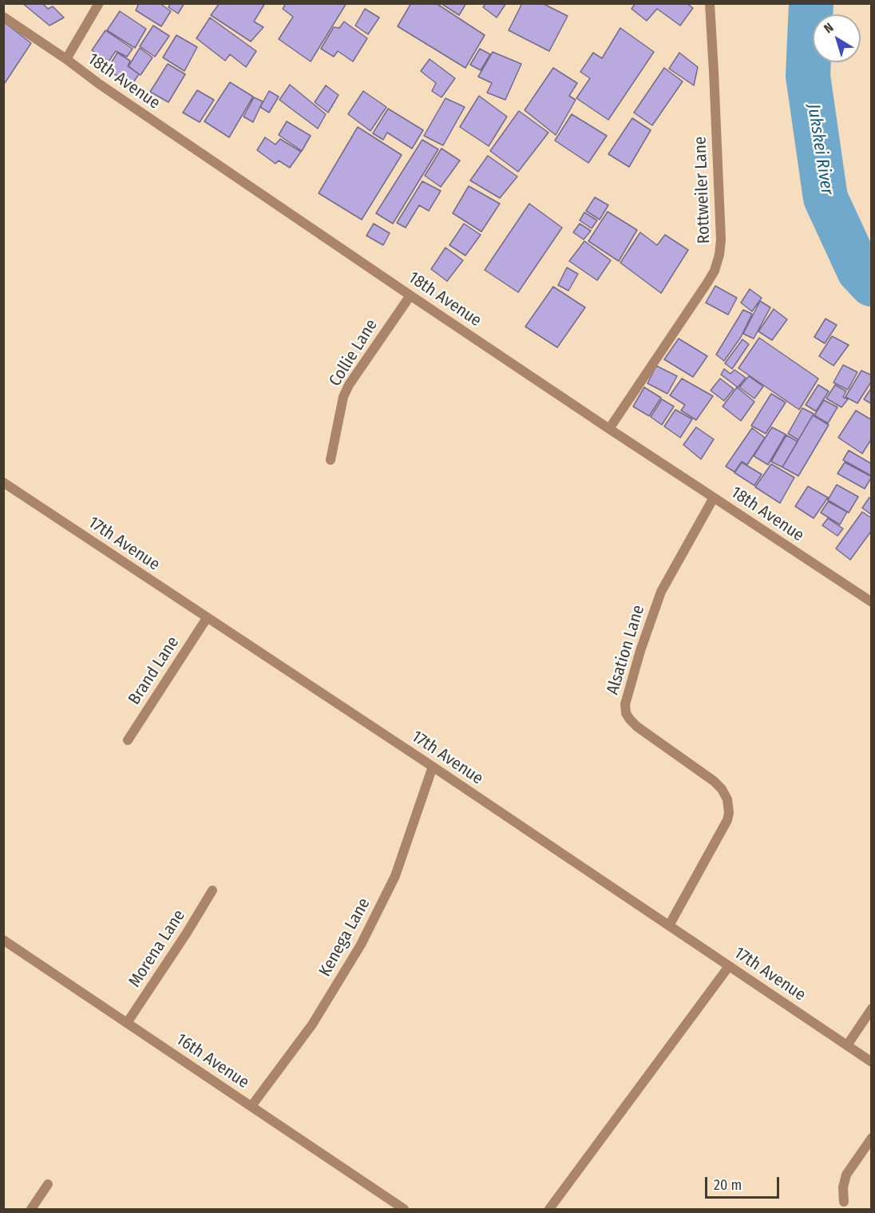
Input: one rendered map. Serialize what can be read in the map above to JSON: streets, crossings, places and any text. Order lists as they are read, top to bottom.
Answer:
{
  "streets": {
    "street": [
      "18th Avenue",
      "Rottweiler Lane",
      "Collie Lane",
      "17th Avenue",
      "Alsation Lane",
      "Brand Lane",
      "Kenega Lane",
      "Morena Lane",
      "16th Avenue"
    ]
  },
  "crossings": [
    ["18th Avenue", "Rottweiler Lane"],
    ["18th Avenue", "Collie Lane"],
    ["18th Avenue", "Alsation Lane"],
    ["17th Avenue", "Alsation Lane"],
    ["17th Avenue", "Brand Lane"],
    ["17th Avenue", "Kenega Lane"],
    ["Kenega Lane", "16th Avenue"],
    ["Morena Lane", "16th Avenue"]
  ],
  "water": ["Jukskei River"],
  "scale_bar": "20 m",
  "north": "top left"
}
